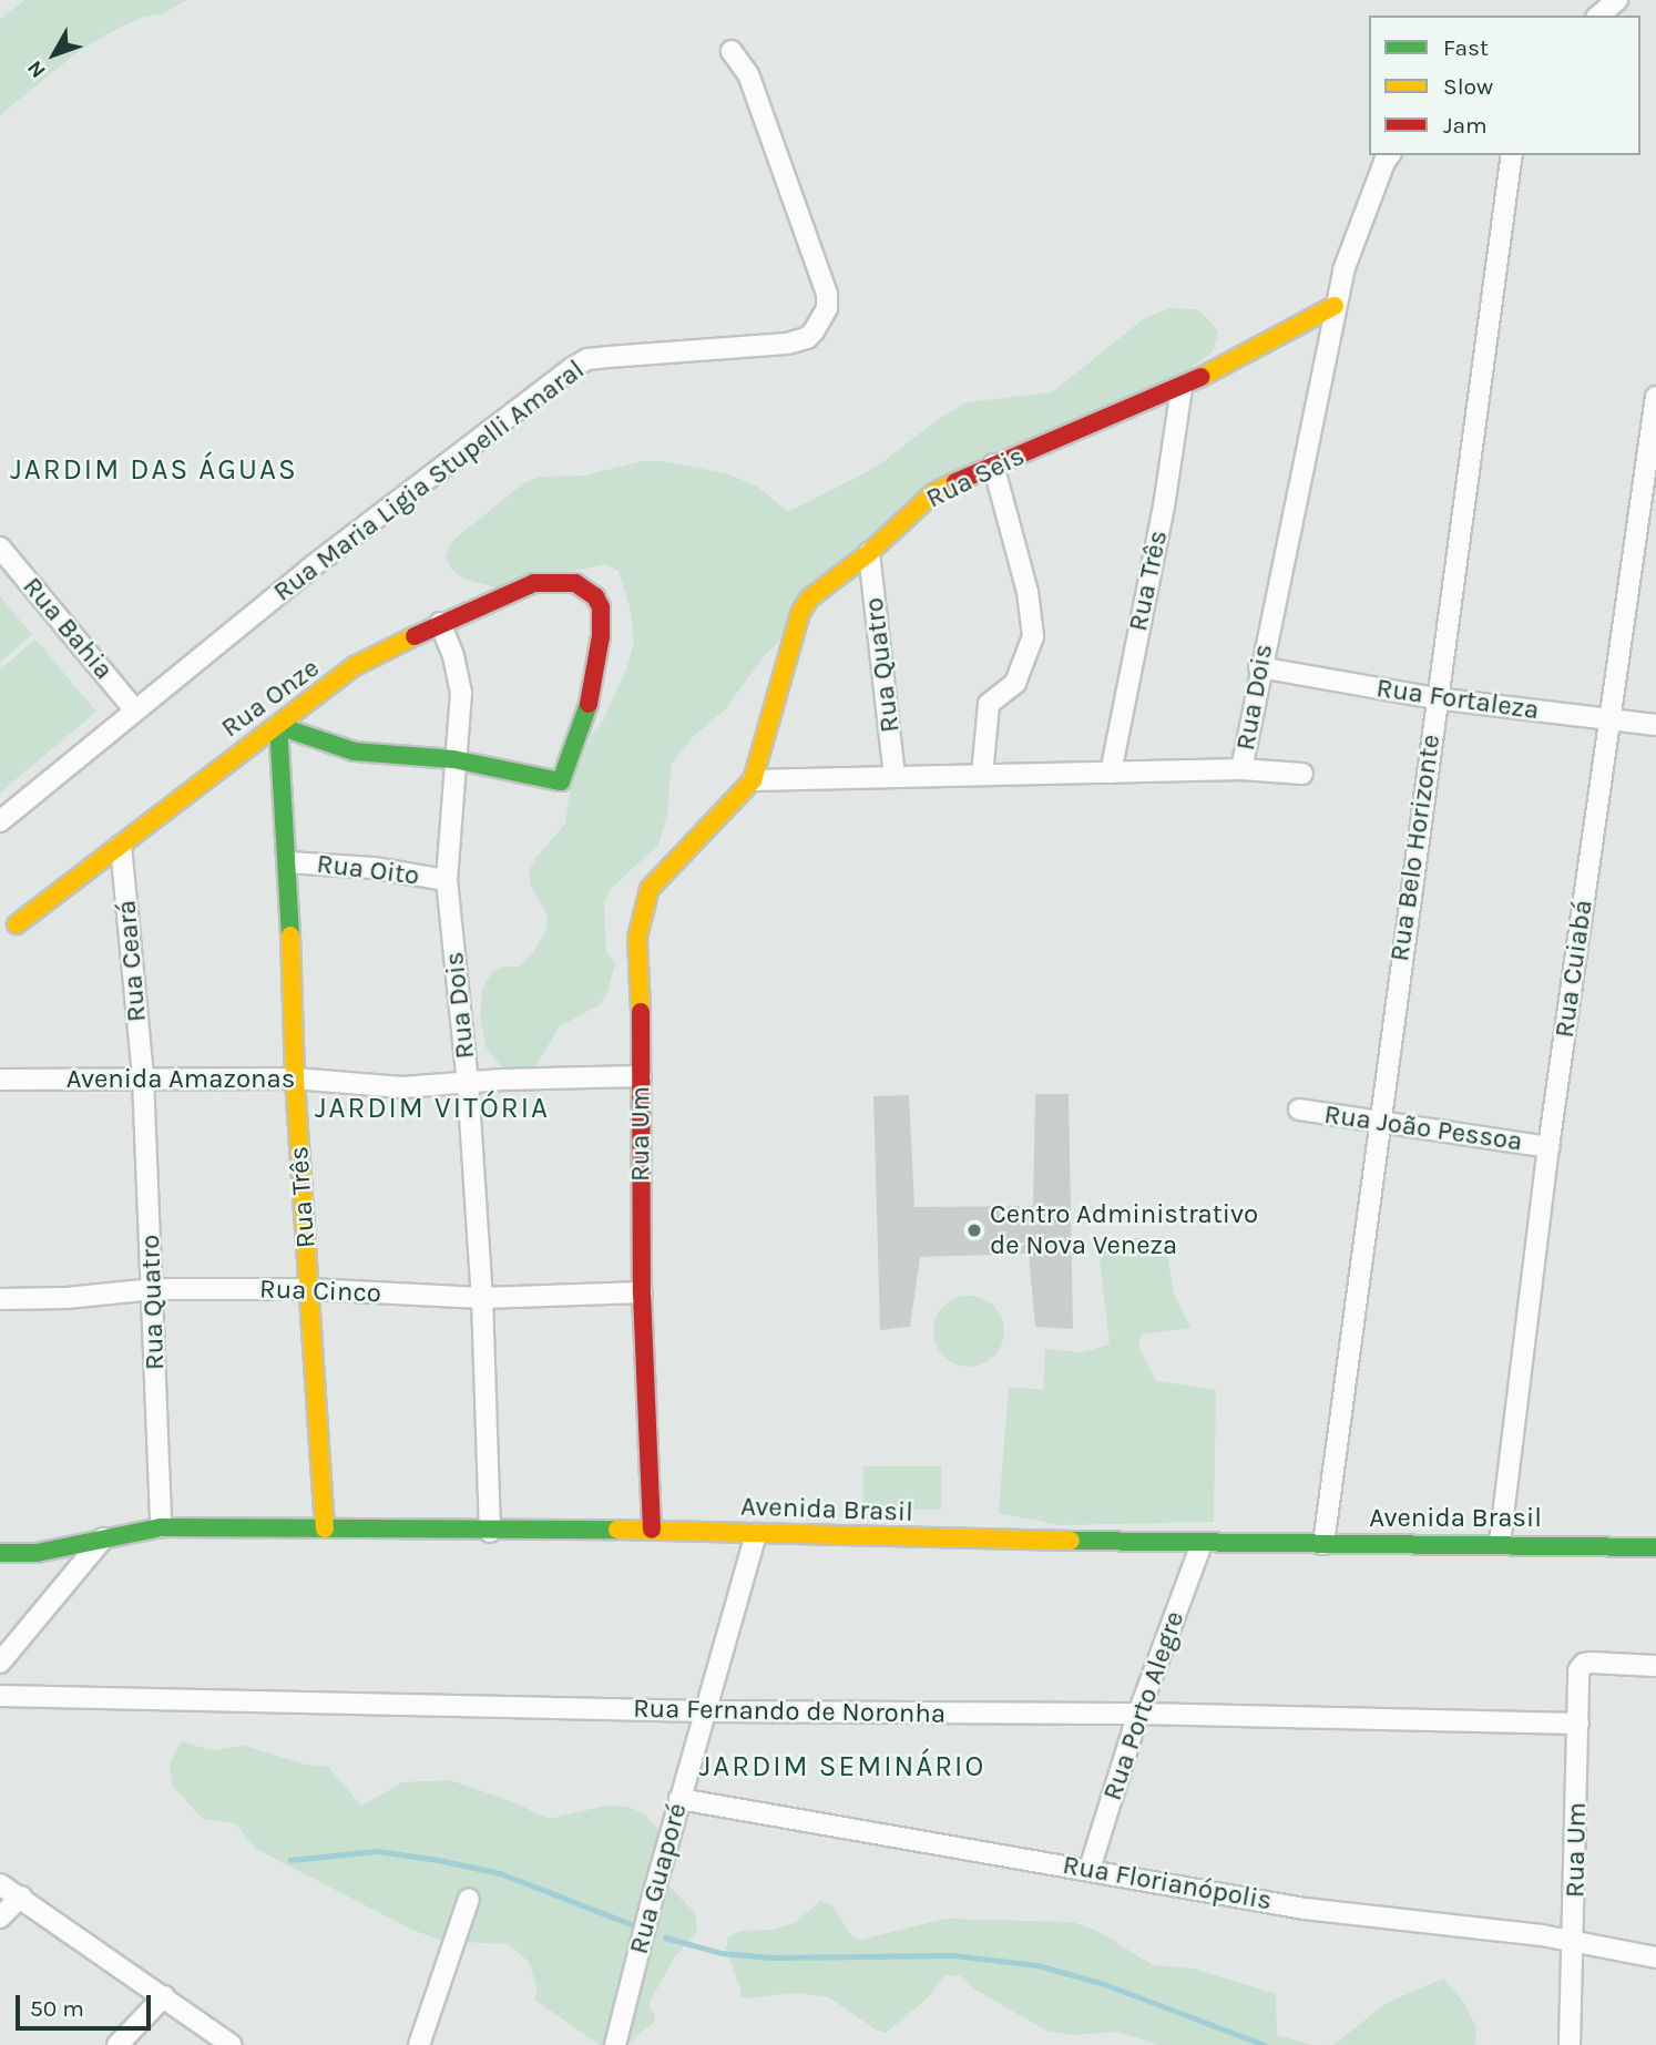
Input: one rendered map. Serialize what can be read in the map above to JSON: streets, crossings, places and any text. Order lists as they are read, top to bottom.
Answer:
{
  "streets": {
    "street": [
      "Rua Seis",
      "Rua Maria Ligia Stupelli Amaral",
      "Rua Três",
      "Rua Bahia",
      "Rua Quatro",
      "Rua Dois",
      "Rua Onze",
      "Rua Fortaleza",
      "Rua Belo Horizonte",
      "Rua Oito",
      "Rua Ceará",
      "Rua Cuiabá",
      "Avenida Amazonas",
      "Rua João Pessoa",
      "Rua Um",
      "Rua Cinco",
      "Avenida Brasil",
      "Rua Porto Alegre",
      "Rua Fernando de Noronha",
      "Rua Guaporé",
      "Rua Florianópolis"
    ]
  },
  "crossings": [
    ["Rua Seis", "Rua Três"],
    ["Rua Seis", "Rua Quatro"],
    ["Rua Seis", "Rua Dois"],
    ["Rua Seis", "Rua Um"],
    ["Rua Maria Ligia Stupelli Amaral", "Rua Bahia"],
    ["Rua Três", "Rua Dois"],
    ["Rua Três", "Rua Onze"],
    ["Rua Três", "Rua Oito"],
    ["Rua Três", "Avenida Amazonas"],
    ["Rua Três", "Rua Cinco"],
    ["Rua Três", "Avenida Brasil"],
    ["Rua Quatro", "Rua Dois"],
    ["Rua Quatro", "Rua Ceará"],
    ["Rua Quatro", "Avenida Amazonas"],
    ["Rua Quatro", "Rua Cinco"],
    ["Rua Quatro", "Avenida Brasil"],
    ["Rua Dois", "Rua Onze"],
    ["Rua Dois", "Rua Fortaleza"],
    ["Rua Dois", "Rua Oito"],
    ["Rua Dois", "Avenida Amazonas"],
    ["Rua Dois", "Rua Um"],
    ["Rua Dois", "Rua Cinco"],
    ["Rua Dois", "Avenida Brasil"],
    ["Rua Onze", "Rua Ceará"],
    ["Rua Fortaleza", "Rua Belo Horizonte"],
    ["Rua Fortaleza", "Rua Cuiabá"],
    ["Rua Belo Horizonte", "Rua João Pessoa"],
    ["Rua Belo Horizonte", "Avenida Brasil"],
    ["Rua Ceará", "Avenida Amazonas"],
    ["Rua Cuiabá", "Rua João Pessoa"],
    ["Rua Cuiabá", "Avenida Brasil"],
    ["Avenida Amazonas", "Rua Um"],
    ["Rua Um", "Rua Cinco"],
    ["Rua Um", "Avenida Brasil"],
    ["Rua Um", "Rua Fernando de Noronha"],
    ["Rua Um", "Rua Florianópolis"],
    ["Avenida Brasil", "Rua Porto Alegre"],
    ["Avenida Brasil", "Rua Guaporé"],
    ["Rua Porto Alegre", "Rua Fernando de Noronha"],
    ["Rua Porto Alegre", "Rua Florianópolis"],
    ["Rua Fernando de Noronha", "Rua Guaporé"],
    ["Rua Guaporé", "Rua Florianópolis"]
  ],
  "districts": ["JARDIM DAS ÁGUAS", "JARDIM VITÓRIA", "JARDIM SEMINÁRIO"],
  "places": ["Centro Administrativo de Nova Veneza"],
  "legend": ["Fast", "Slow", "Jam"],
  "scale_bar": "50 m",
  "north": "bottom left"
}
